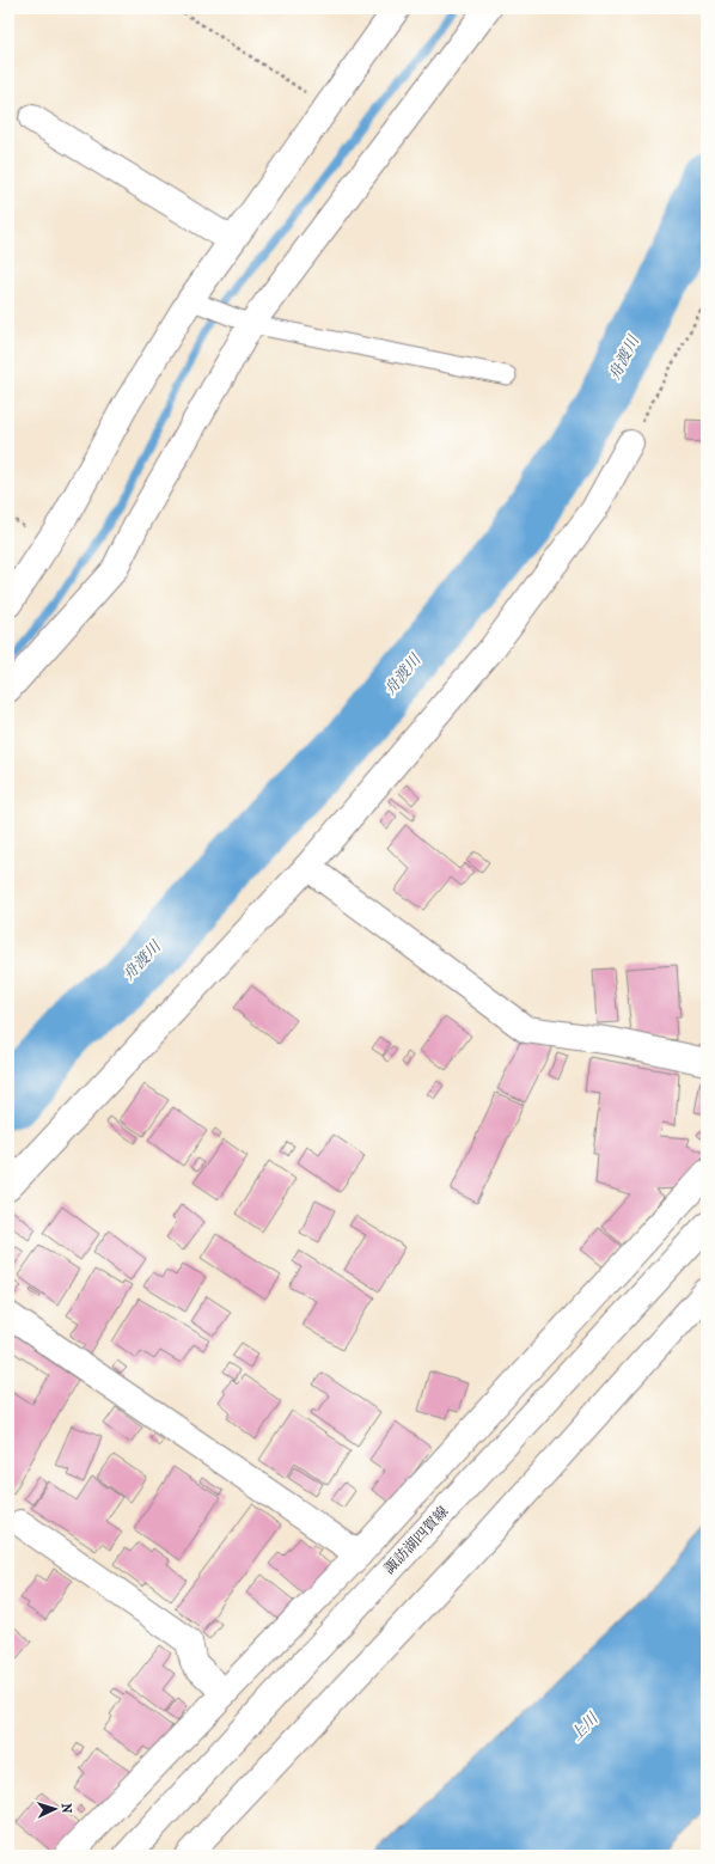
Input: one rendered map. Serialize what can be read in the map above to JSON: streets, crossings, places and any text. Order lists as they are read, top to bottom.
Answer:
{
  "streets": {
    "street": ["諏訪湖四賀線"]
  },
  "water": ["舟渡川", "上川"],
  "north": "right"
}
